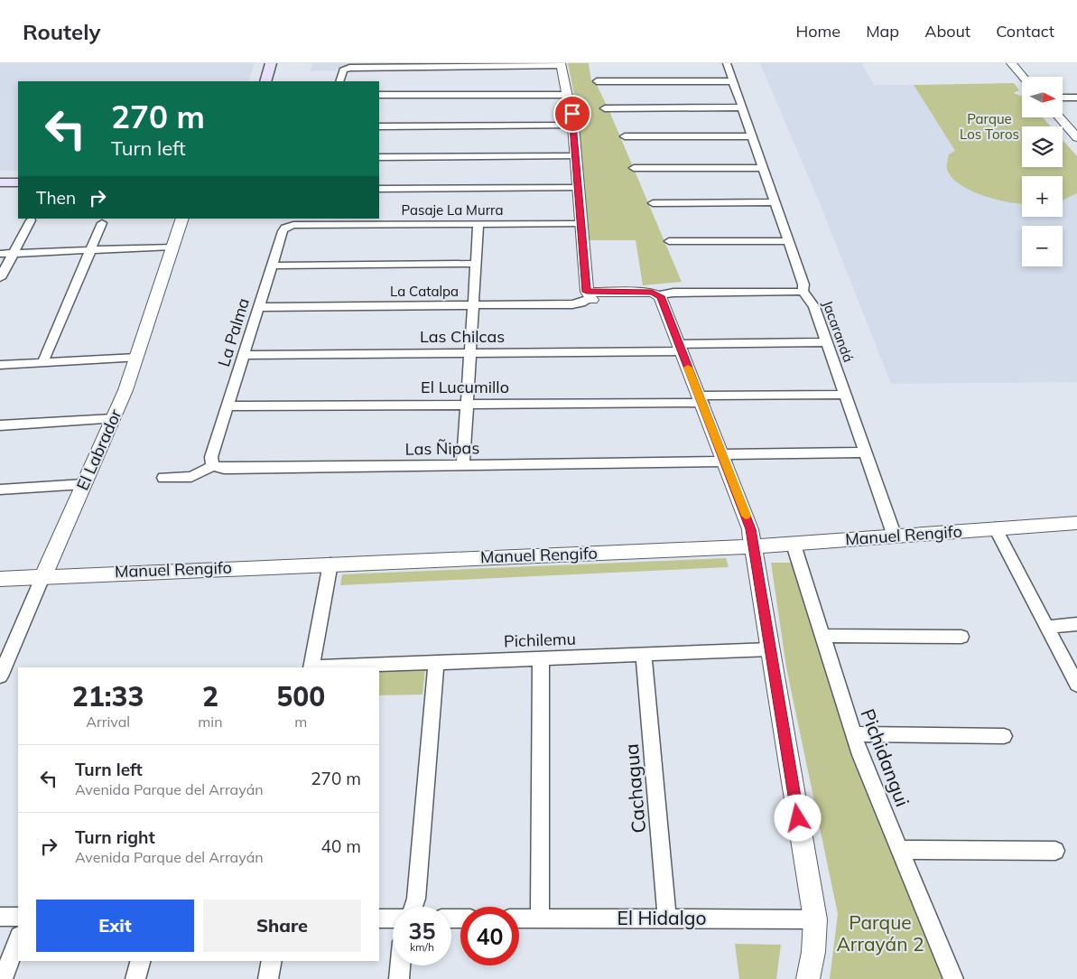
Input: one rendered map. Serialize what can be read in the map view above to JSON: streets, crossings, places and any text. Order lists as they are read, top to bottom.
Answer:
{
  "streets": {
    "street": [
      "Pasaje La Murra",
      "La Catalpa",
      "Jacarandá",
      "La Palma",
      "Las Chilcas",
      "El Lucumillo",
      "Las Ñipas",
      "El Labrador",
      "Manuel Rengifo",
      "Pichilemu",
      "Pichidangui",
      "Cachagua",
      "El Hidalgo"
    ]
  },
  "crossings": [
    ["Pasaje La Murra", "La Palma"],
    ["La Catalpa", "La Palma"],
    ["Jacarandá", "Las Chilcas"],
    ["Jacarandá", "El Lucumillo"],
    ["Jacarandá", "Las Ñipas"],
    ["Jacarandá", "Manuel Rengifo"],
    ["La Palma", "Las Chilcas"],
    ["La Palma", "El Lucumillo"],
    ["La Palma", "Las Ñipas"],
    ["El Labrador", "Manuel Rengifo"],
    ["Manuel Rengifo", "Pichidangui"],
    ["Pichilemu", "Cachagua"],
    ["Cachagua", "El Hidalgo"]
  ],
  "parks": ["Parque Los Toros", "Parque Arrayán 2"],
  "north": "right",
  "page": {
    "header": "Routely",
    "nav": [
      "Home",
      "Map",
      "About",
      "Contact"
    ],
    "map_buttons": ["+", "−"],
    "turn": ["270 m", "Turn left"],
    "then": "Then",
    "eta": [
      "21:33",
      "Arrival",
      "2",
      "min",
      "500",
      "m"
    ],
    "list": [
      {
        "name": "Turn left",
        "note": "Avenida Parque del Arrayán",
        "value": "270 m"
      },
      {
        "name": "Turn right",
        "note": "Avenida Parque del Arrayán",
        "value": "40 m"
      }
    ],
    "buttons": ["Exit", "Share"],
    "speed": "35 km/h",
    "limit": "40"
  }
}
